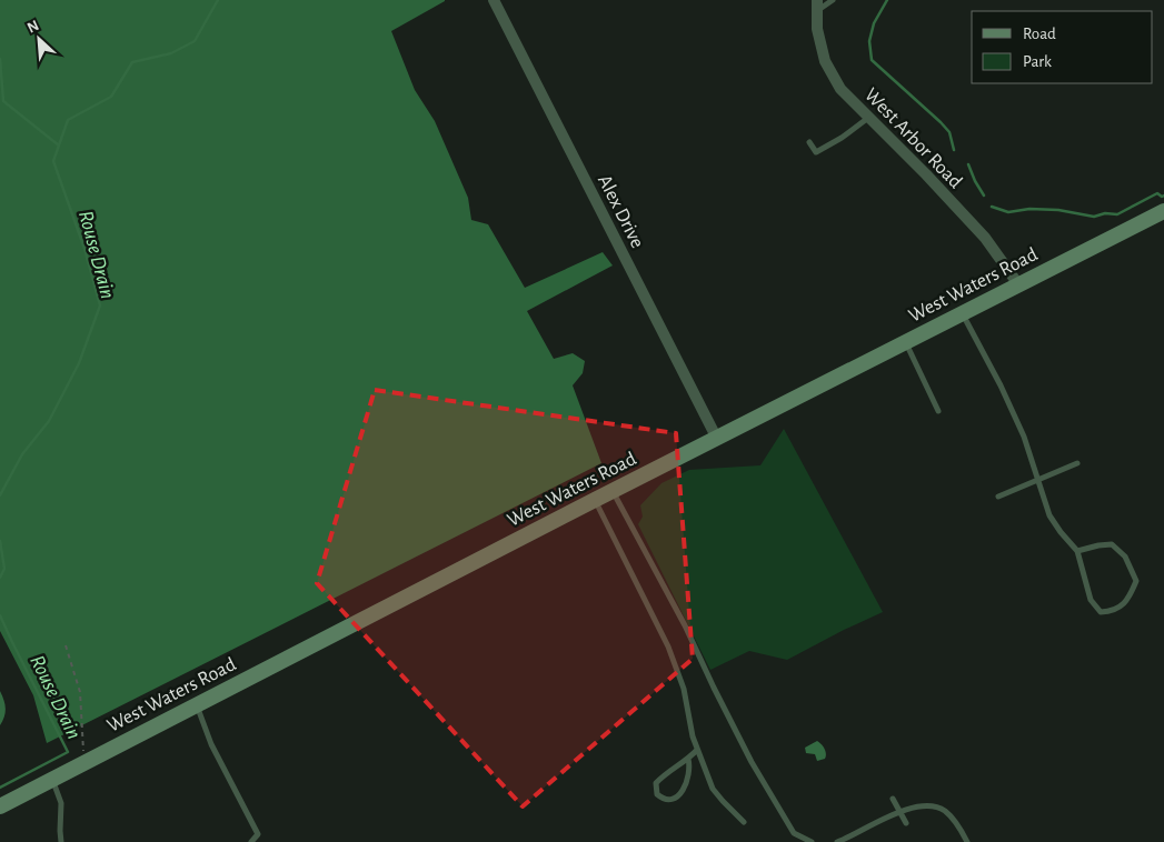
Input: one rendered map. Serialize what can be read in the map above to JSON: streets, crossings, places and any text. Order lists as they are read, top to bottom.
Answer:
{
  "streets": {
    "street": ["West Arbor Road", "Alex Drive", "West Waters Road"]
  },
  "crossings": [
    ["West Arbor Road", "West Waters Road"],
    ["Alex Drive", "West Waters Road"]
  ],
  "water": ["Rouse Drain"],
  "legend": ["Road", "Park"],
  "north": "top left"
}
